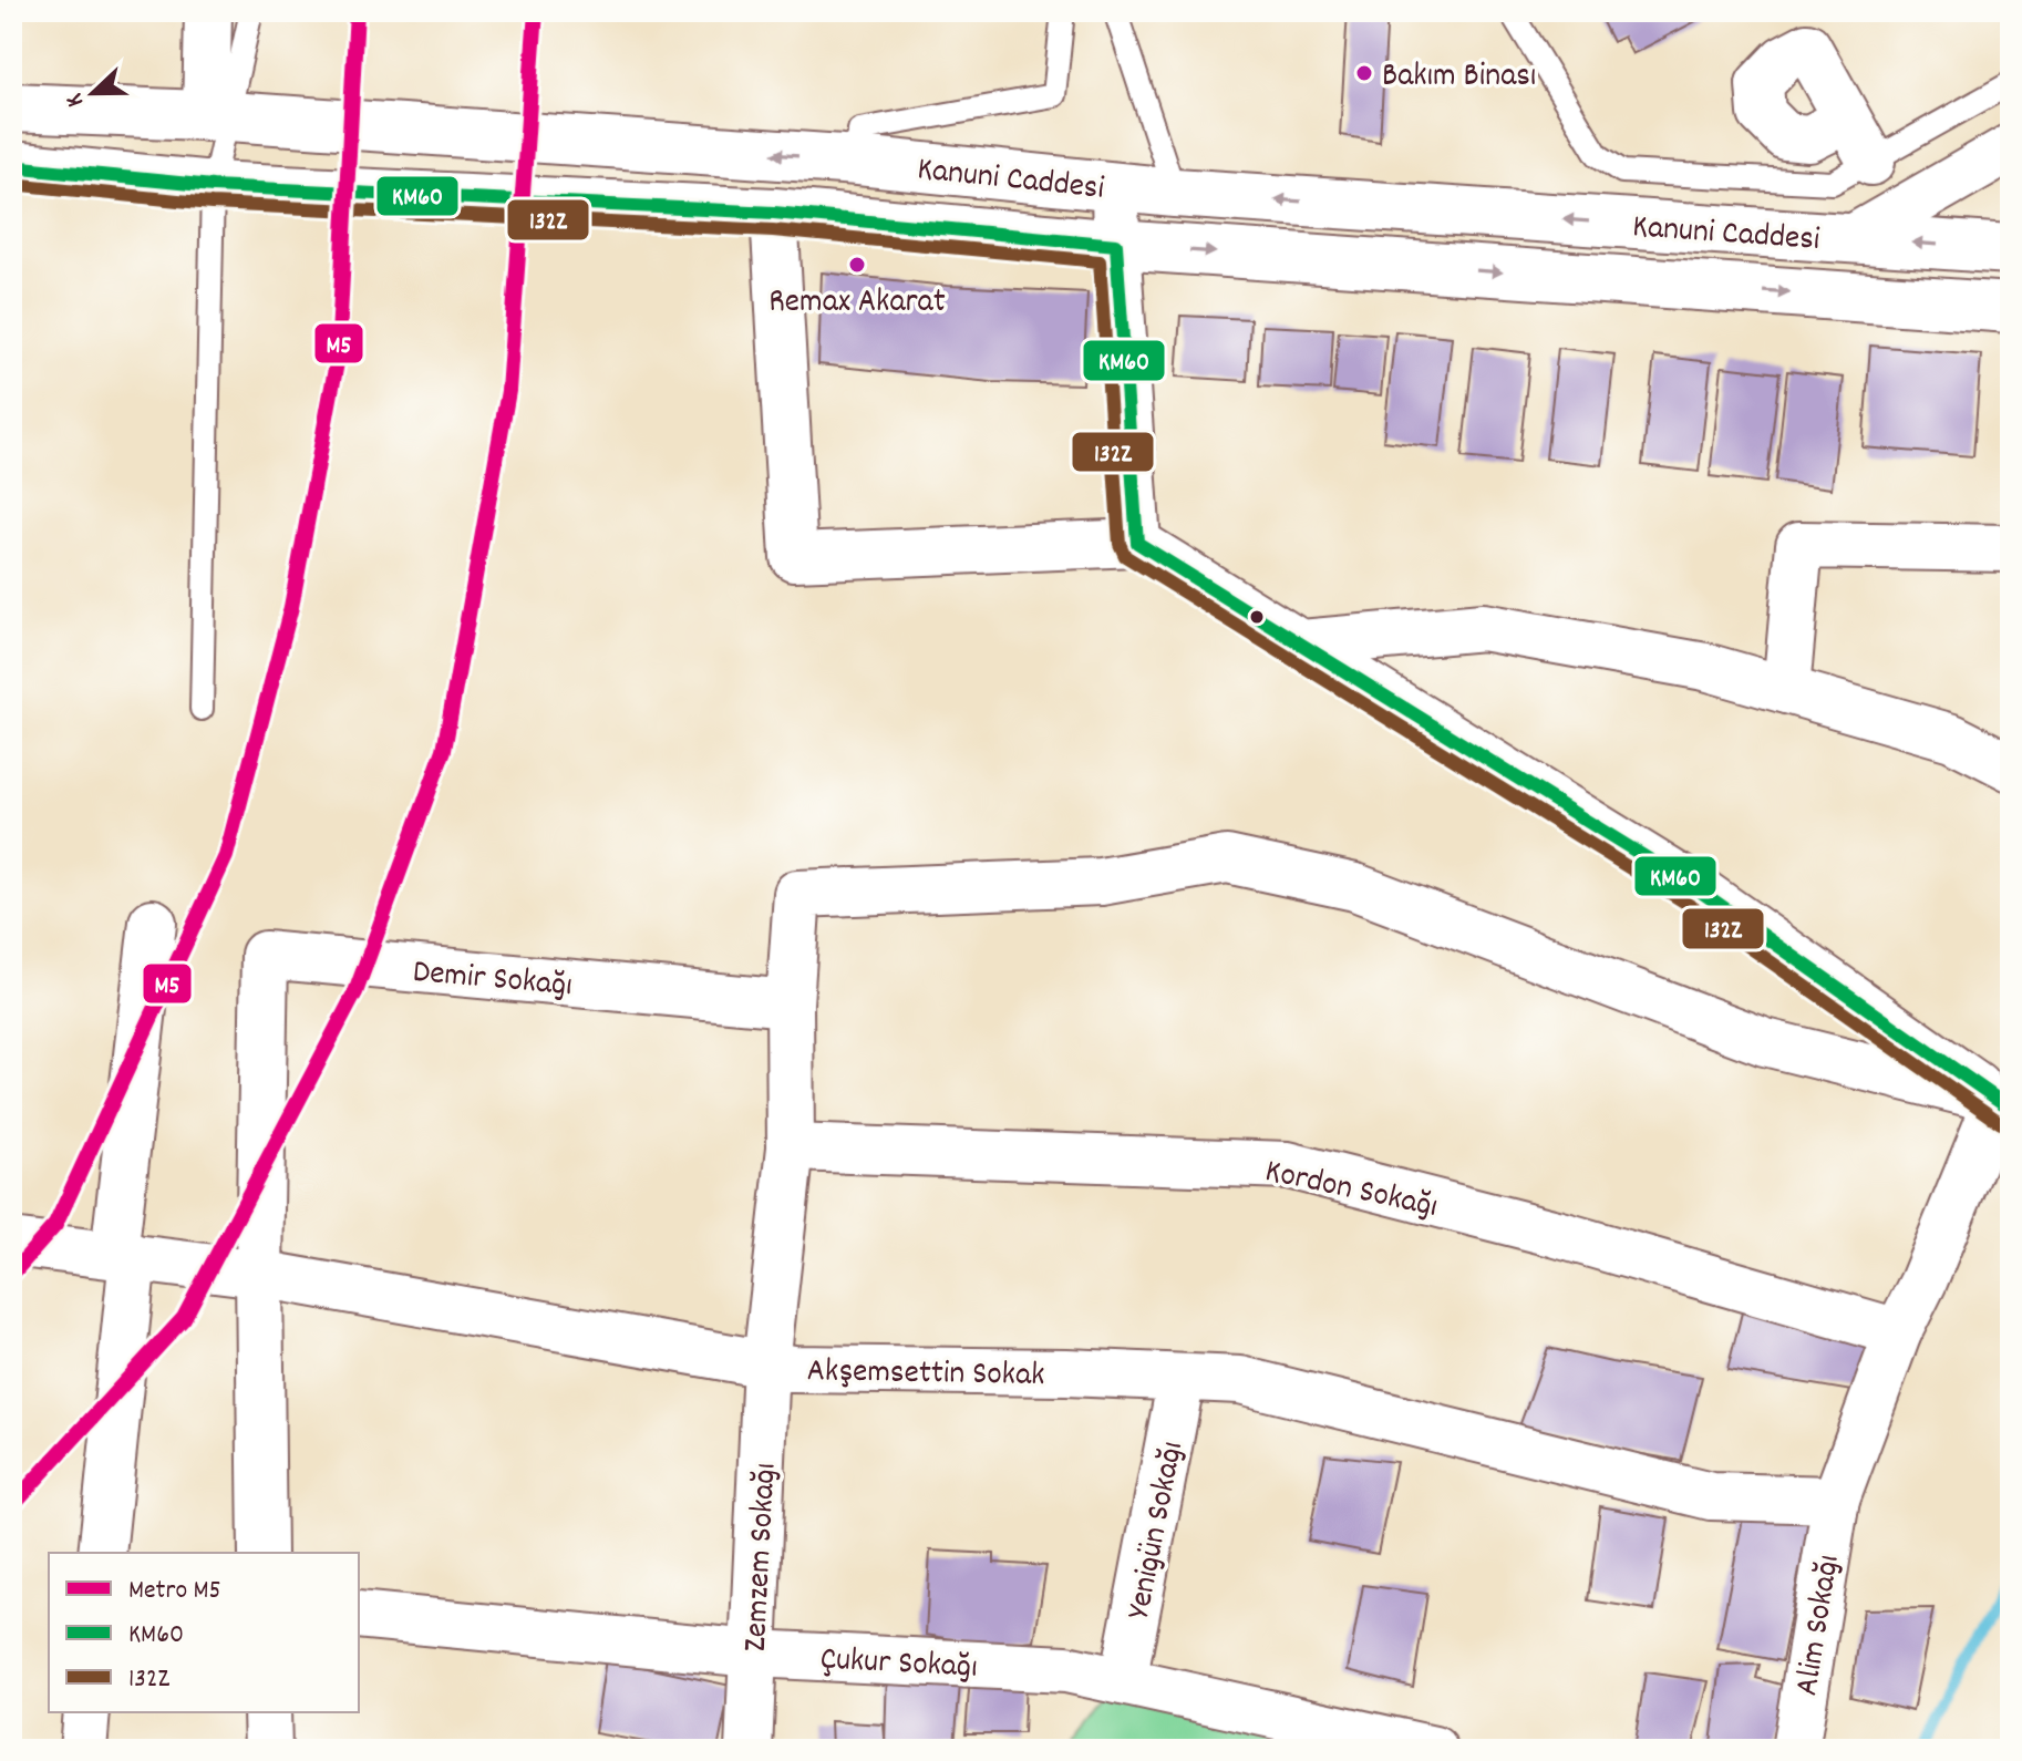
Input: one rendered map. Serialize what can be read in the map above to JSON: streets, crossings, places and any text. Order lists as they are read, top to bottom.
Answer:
{
  "streets": {
    "street": [
      "Kanuni Caddesi",
      "Demir Sokağı",
      "Kordon Sokağı",
      "Akşemsettin Sokak",
      "Yenigün Sokağı",
      "Zemzem Sokağı",
      "Alim Sokağı",
      "Çukur Sokağı"
    ]
  },
  "crossings": [
    ["Demir Sokağı", "Akşemsettin Sokak"],
    ["Demir Sokağı", "Zemzem Sokağı"],
    ["Kordon Sokağı", "Zemzem Sokağı"],
    ["Kordon Sokağı", "Alim Sokağı"],
    ["Akşemsettin Sokak", "Yenigün Sokağı"],
    ["Akşemsettin Sokak", "Zemzem Sokağı"],
    ["Akşemsettin Sokak", "Alim Sokağı"],
    ["Yenigün Sokağı", "Çukur Sokağı"],
    ["Zemzem Sokağı", "Alim Sokağı"],
    ["Zemzem Sokağı", "Çukur Sokağı"]
  ],
  "places": ["Bakım Binası", "Remax Akarat"],
  "lines": ["metro line M5", "transit line KM60", "transit line 132Z"],
  "legend": ["Metro M5", "KM60", "132Z"],
  "north": "left"
}
